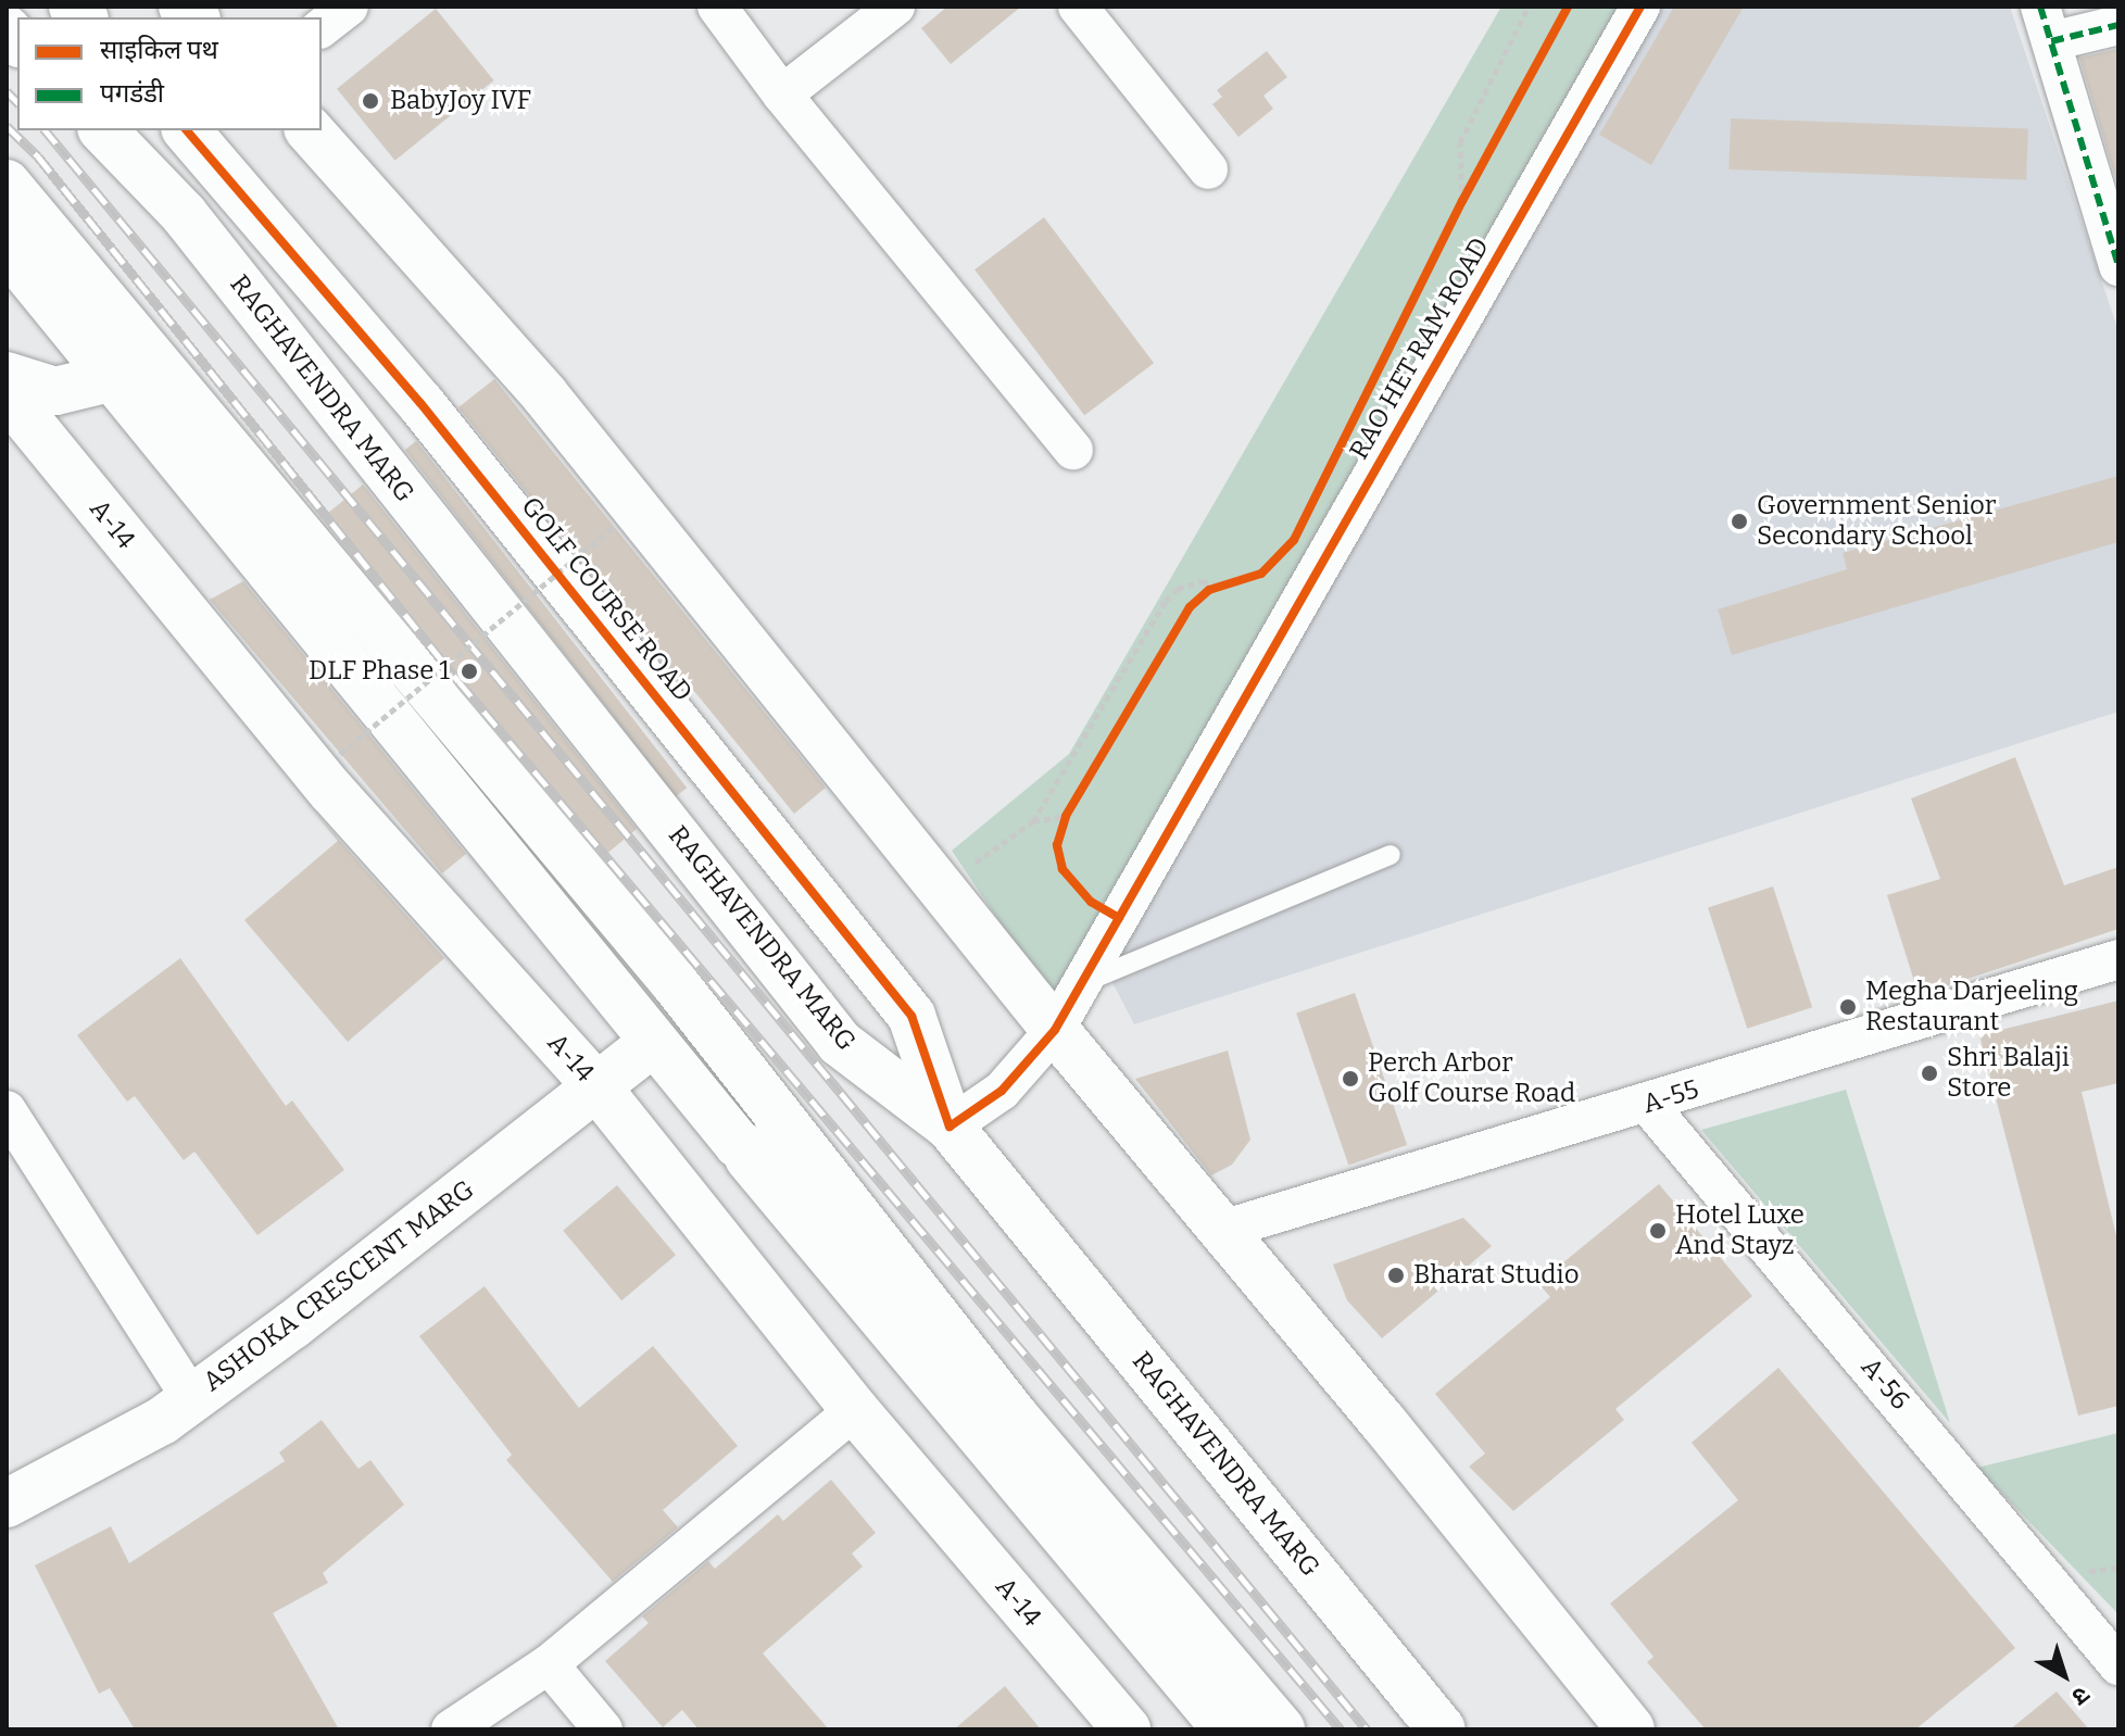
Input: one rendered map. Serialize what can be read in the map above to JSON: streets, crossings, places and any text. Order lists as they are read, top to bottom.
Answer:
{
  "streets": {
    "street": [
      "RAO HET RAM ROAD",
      "RAGHAVENDRA MARG",
      "A-14",
      "GOLF COURSE ROAD",
      "A-55",
      "ASHOKA CRESCENT MARG",
      "A-56"
    ]
  },
  "crossings": [
    ["RAO HET RAM ROAD", "RAGHAVENDRA MARG"],
    ["RAO HET RAM ROAD", "GOLF COURSE ROAD"],
    ["RAGHAVENDRA MARG", "GOLF COURSE ROAD"],
    ["A-14", "ASHOKA CRESCENT MARG"],
    ["A-55", "A-56"]
  ],
  "places": [
    "BabyJoy IVF",
    "Government Senior Secondary School",
    "DLF Phase 1",
    "Megha Darjeeling Restaurant",
    "Shri Balaji Store",
    "Perch Arbor Golf Course Road",
    "Hotel Luxe And Stayz",
    "Bharat Studio"
  ],
  "legend": ["साइकिल पथ", "पगडंडी"],
  "north": "bottom right"
}
